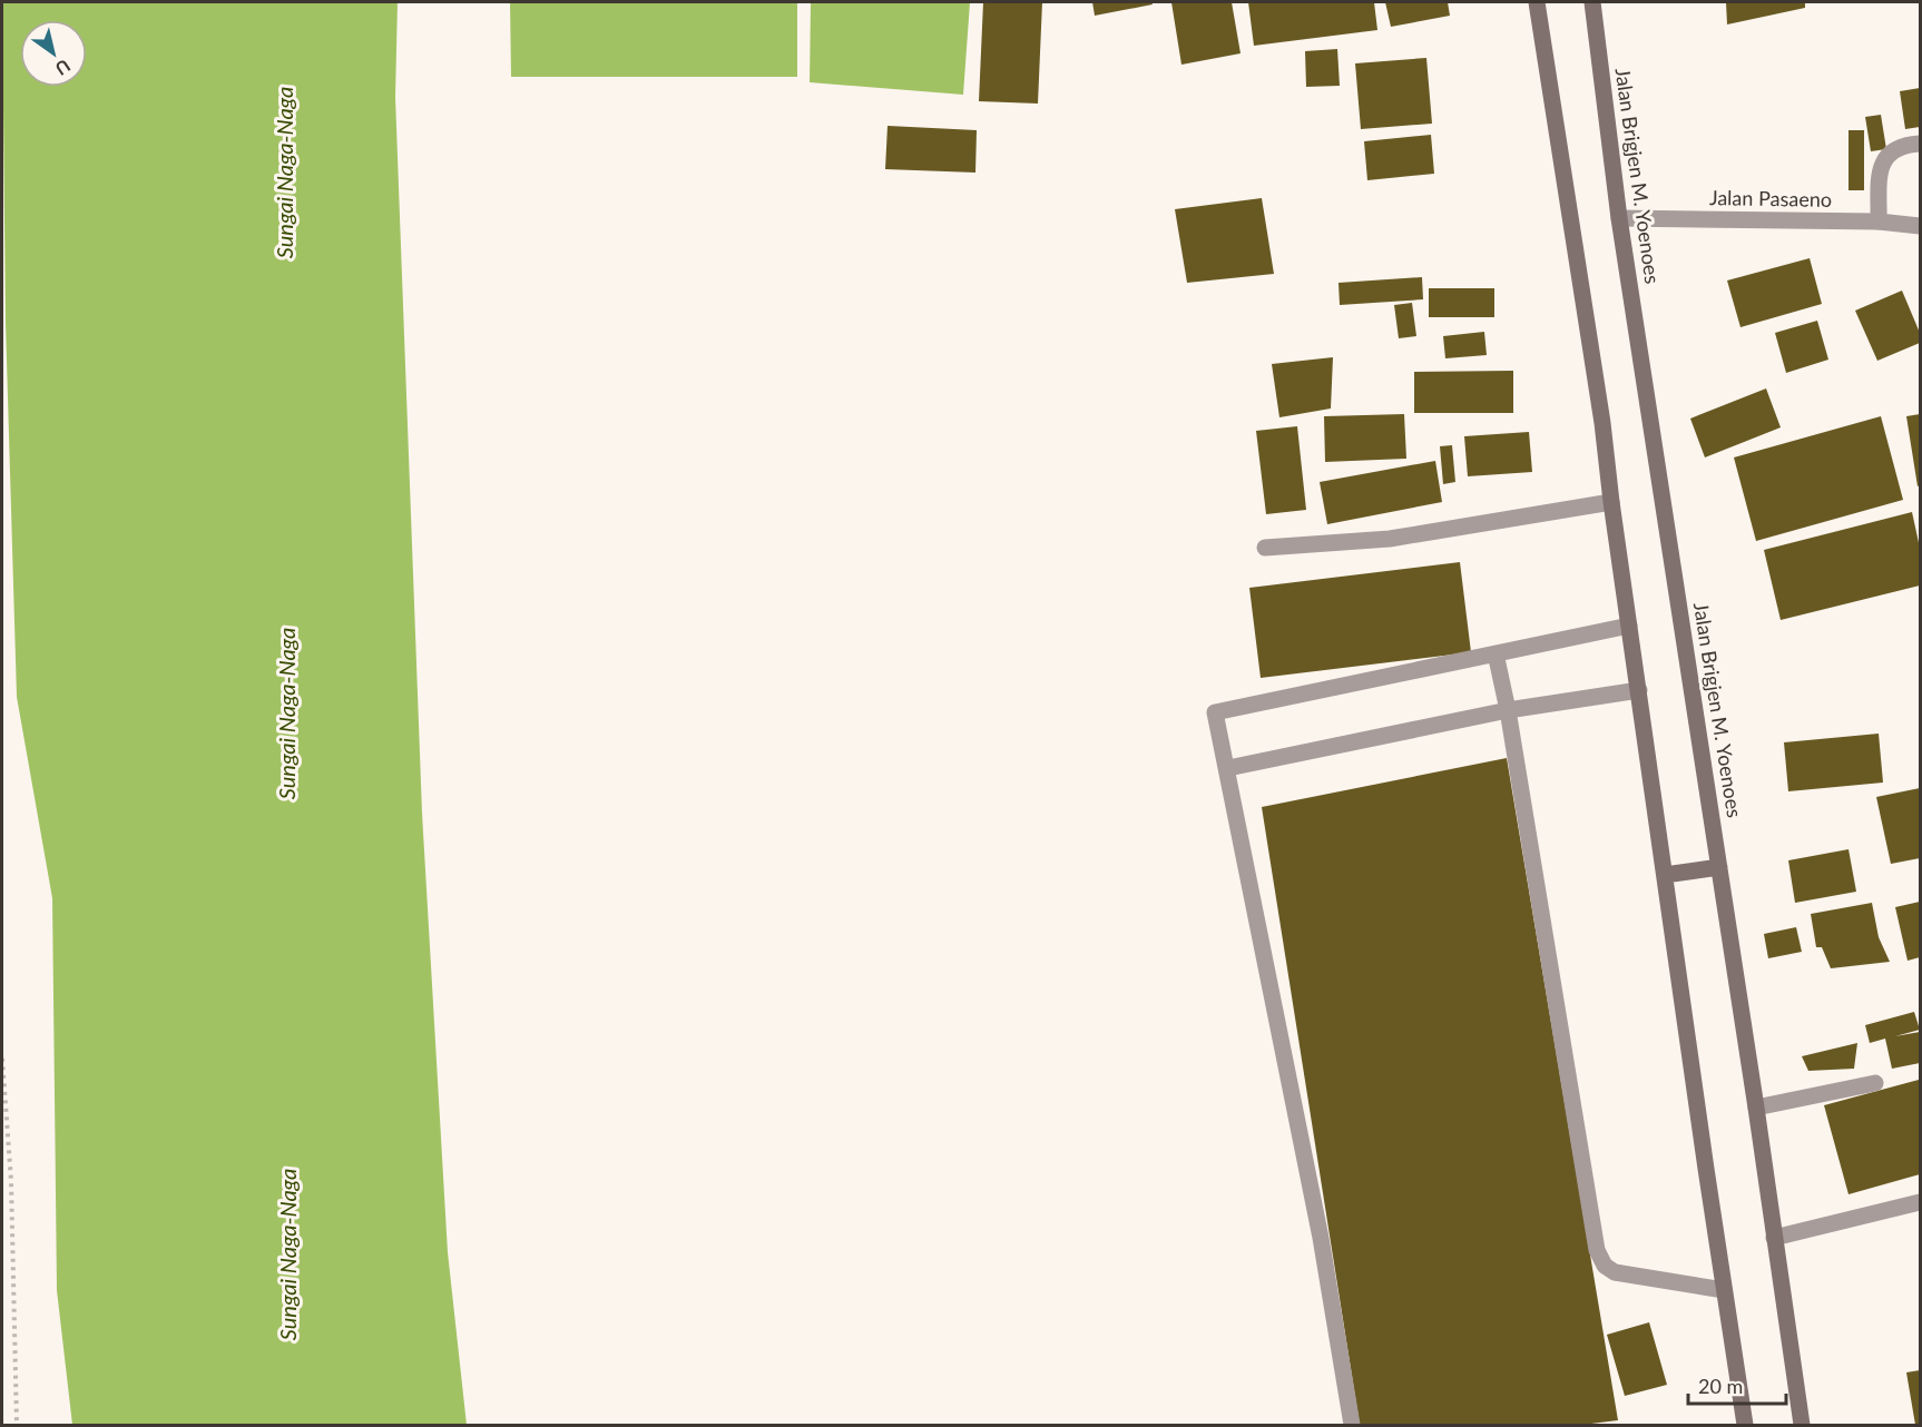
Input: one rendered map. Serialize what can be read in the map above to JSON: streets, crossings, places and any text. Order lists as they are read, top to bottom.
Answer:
{
  "streets": {
    "main road": ["Jalan Brigjen M. Yoenoes"],
    "street": ["Jalan Pasaeno"]
  },
  "crossings": [
    ["Jalan Brigjen M. Yoenoes", "Jalan Pasaeno"]
  ],
  "water": ["Sungai Naga-Naga"],
  "scale_bar": "20 m",
  "north": "bottom right"
}
